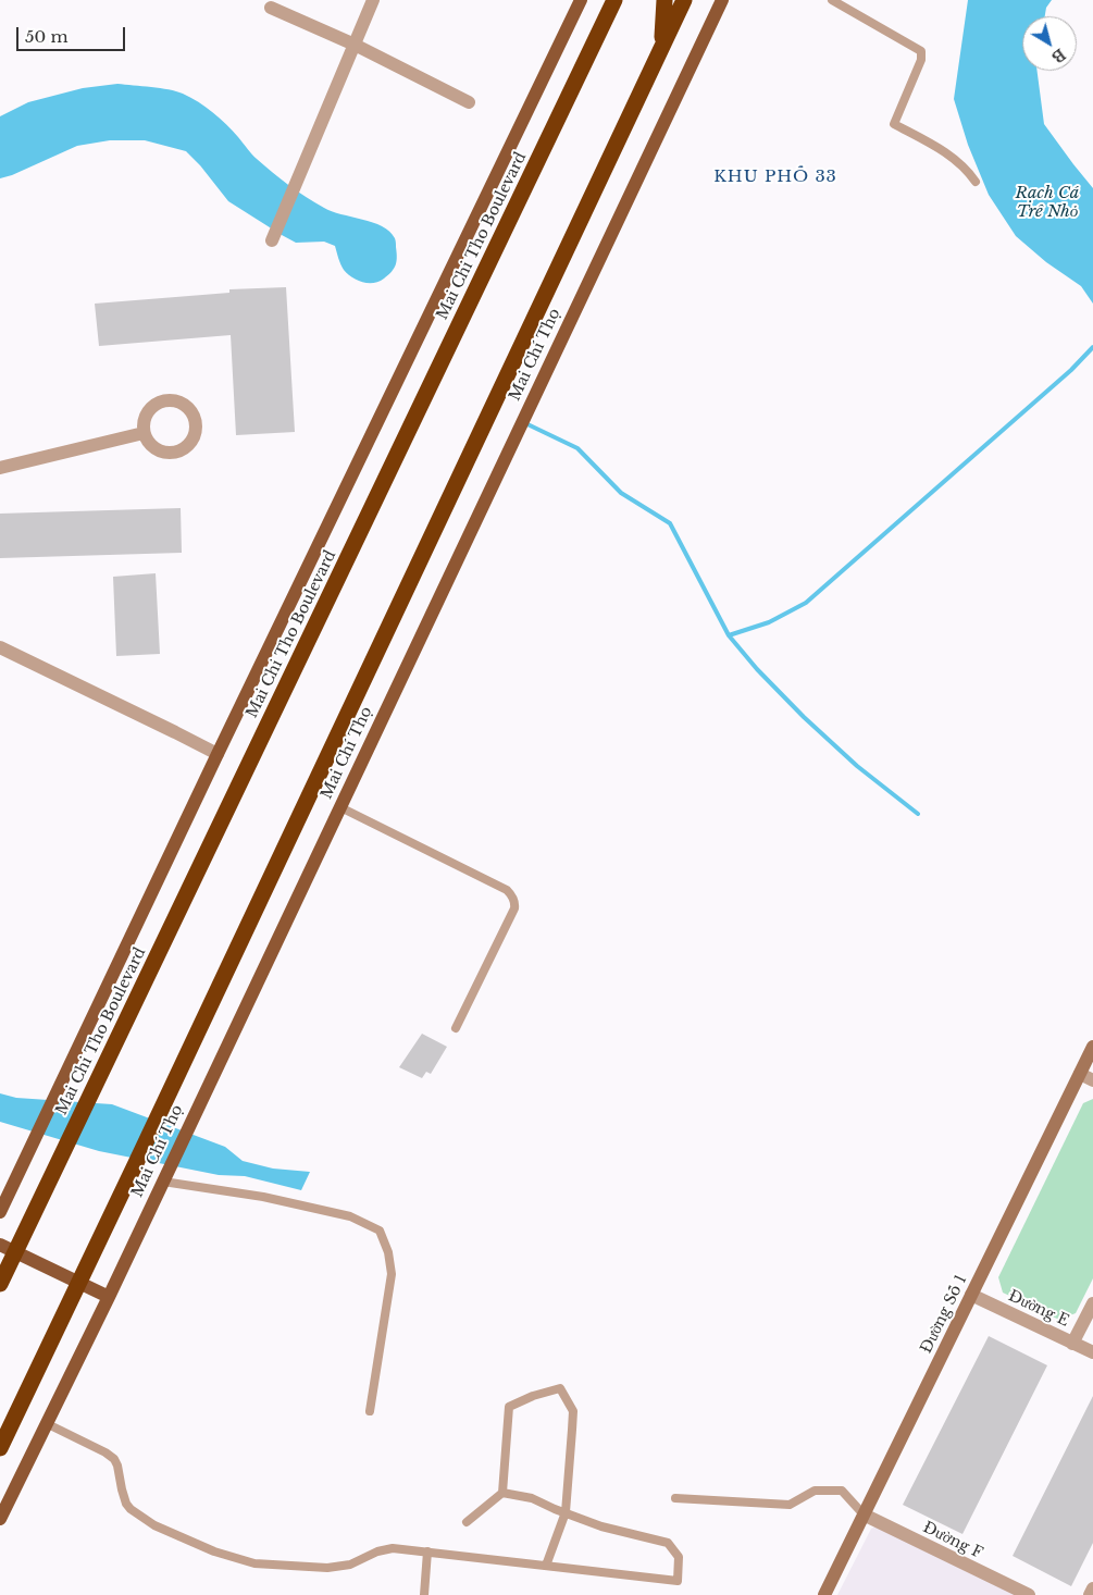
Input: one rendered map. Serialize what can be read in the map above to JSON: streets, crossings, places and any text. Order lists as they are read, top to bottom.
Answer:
{
  "streets": {
    "highway": ["Mai Chi Tho Boulevard", "Mai Chí Thọ"],
    "street": ["Đường E", "Đường Số 1", "Đường F"]
  },
  "crossings": [
    ["Đường E", "Đường Số 1"],
    ["Đường Số 1", "Đường F"]
  ],
  "districts": ["KHU PHỐ 33"],
  "water": ["Rạch Cá Trê Nhỏ"],
  "scale_bar": "50 m",
  "north": "bottom right"
}
